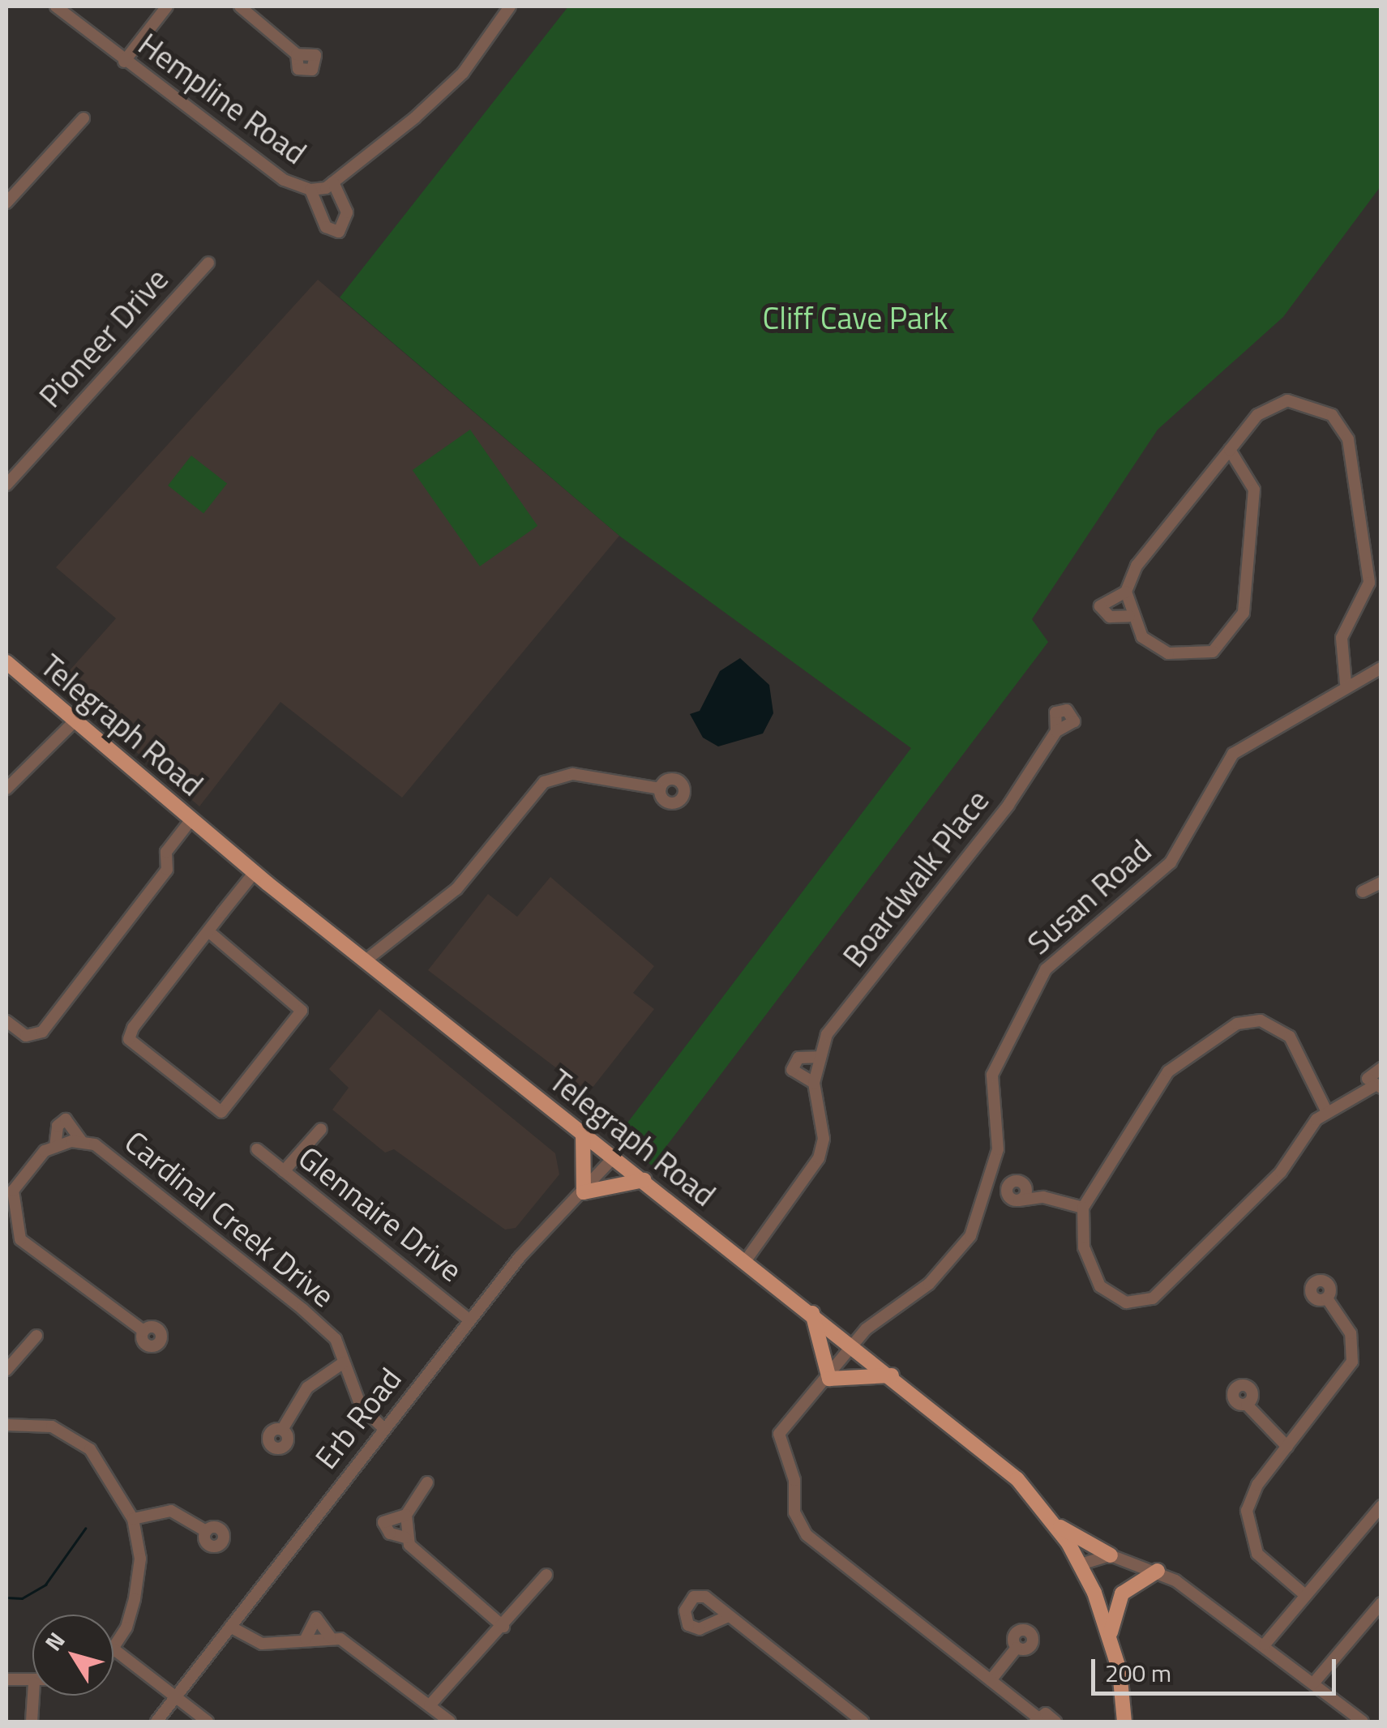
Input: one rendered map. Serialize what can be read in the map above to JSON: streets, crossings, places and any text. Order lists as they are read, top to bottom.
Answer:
{
  "streets": {
    "main road": ["Telegraph Road"],
    "street": [
      "Hempline Road",
      "Pioneer Drive",
      "Boardwalk Place",
      "Susan Road",
      "Glennaire Drive",
      "Cardinal Creek Drive",
      "Erb Road"
    ]
  },
  "crossings": [
    ["Telegraph Road", "Boardwalk Place"],
    ["Telegraph Road", "Susan Road"],
    ["Telegraph Road", "Erb Road"],
    ["Glennaire Drive", "Erb Road"],
    ["Cardinal Creek Drive", "Erb Road"]
  ],
  "parks": ["Cliff Cave Park"],
  "scale_bar": "200 m",
  "north": "top left"
}
